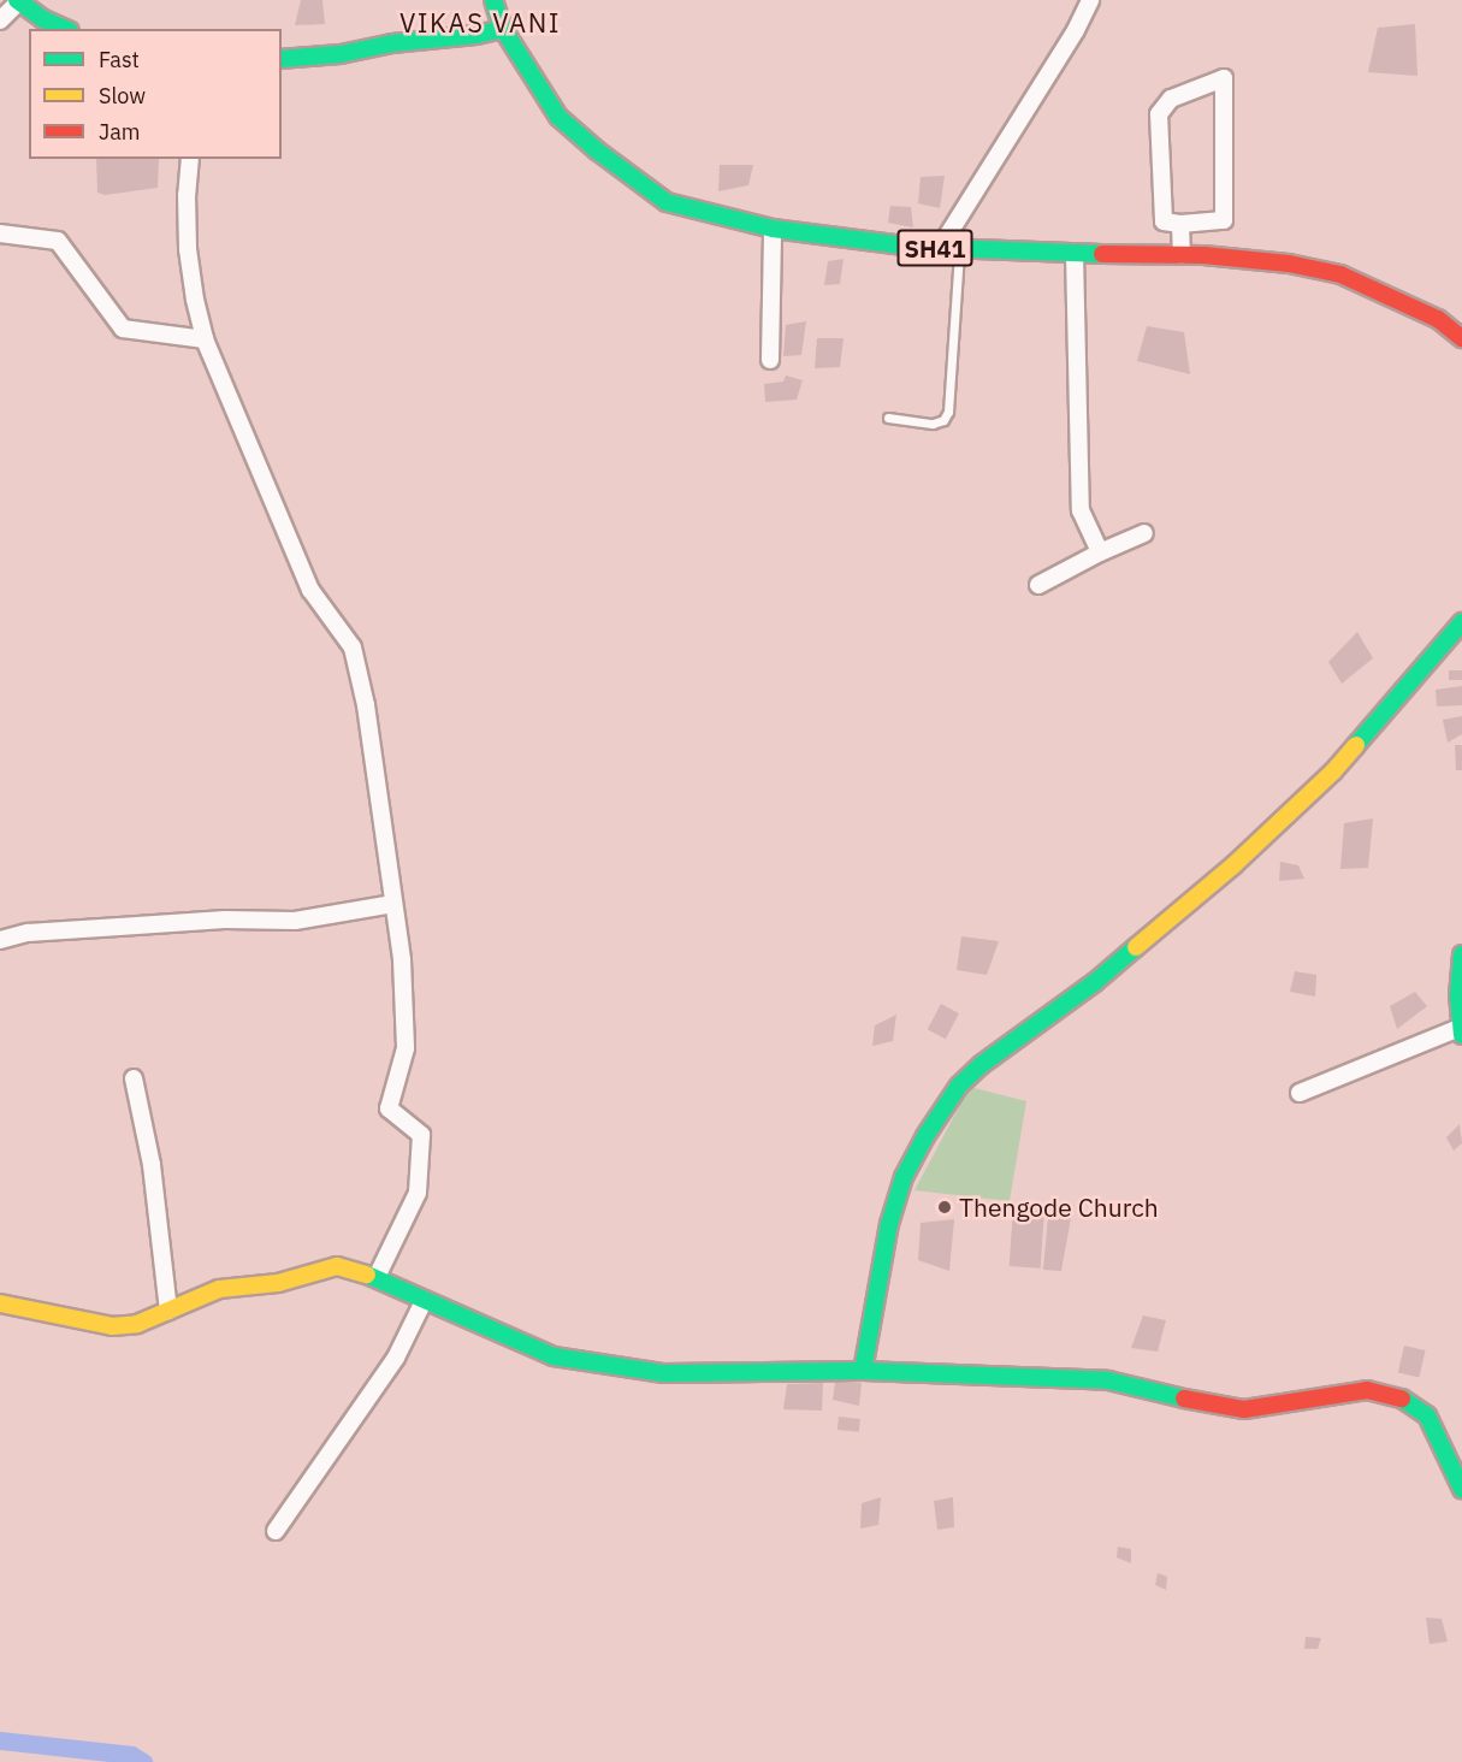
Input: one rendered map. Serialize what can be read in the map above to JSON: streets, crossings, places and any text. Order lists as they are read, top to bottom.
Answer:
{
  "streets": {
    "street": ["SH41"]
  },
  "districts": ["VIKAS VANI"],
  "places": ["Thengode Church"],
  "legend": ["Fast", "Slow", "Jam"]
}
